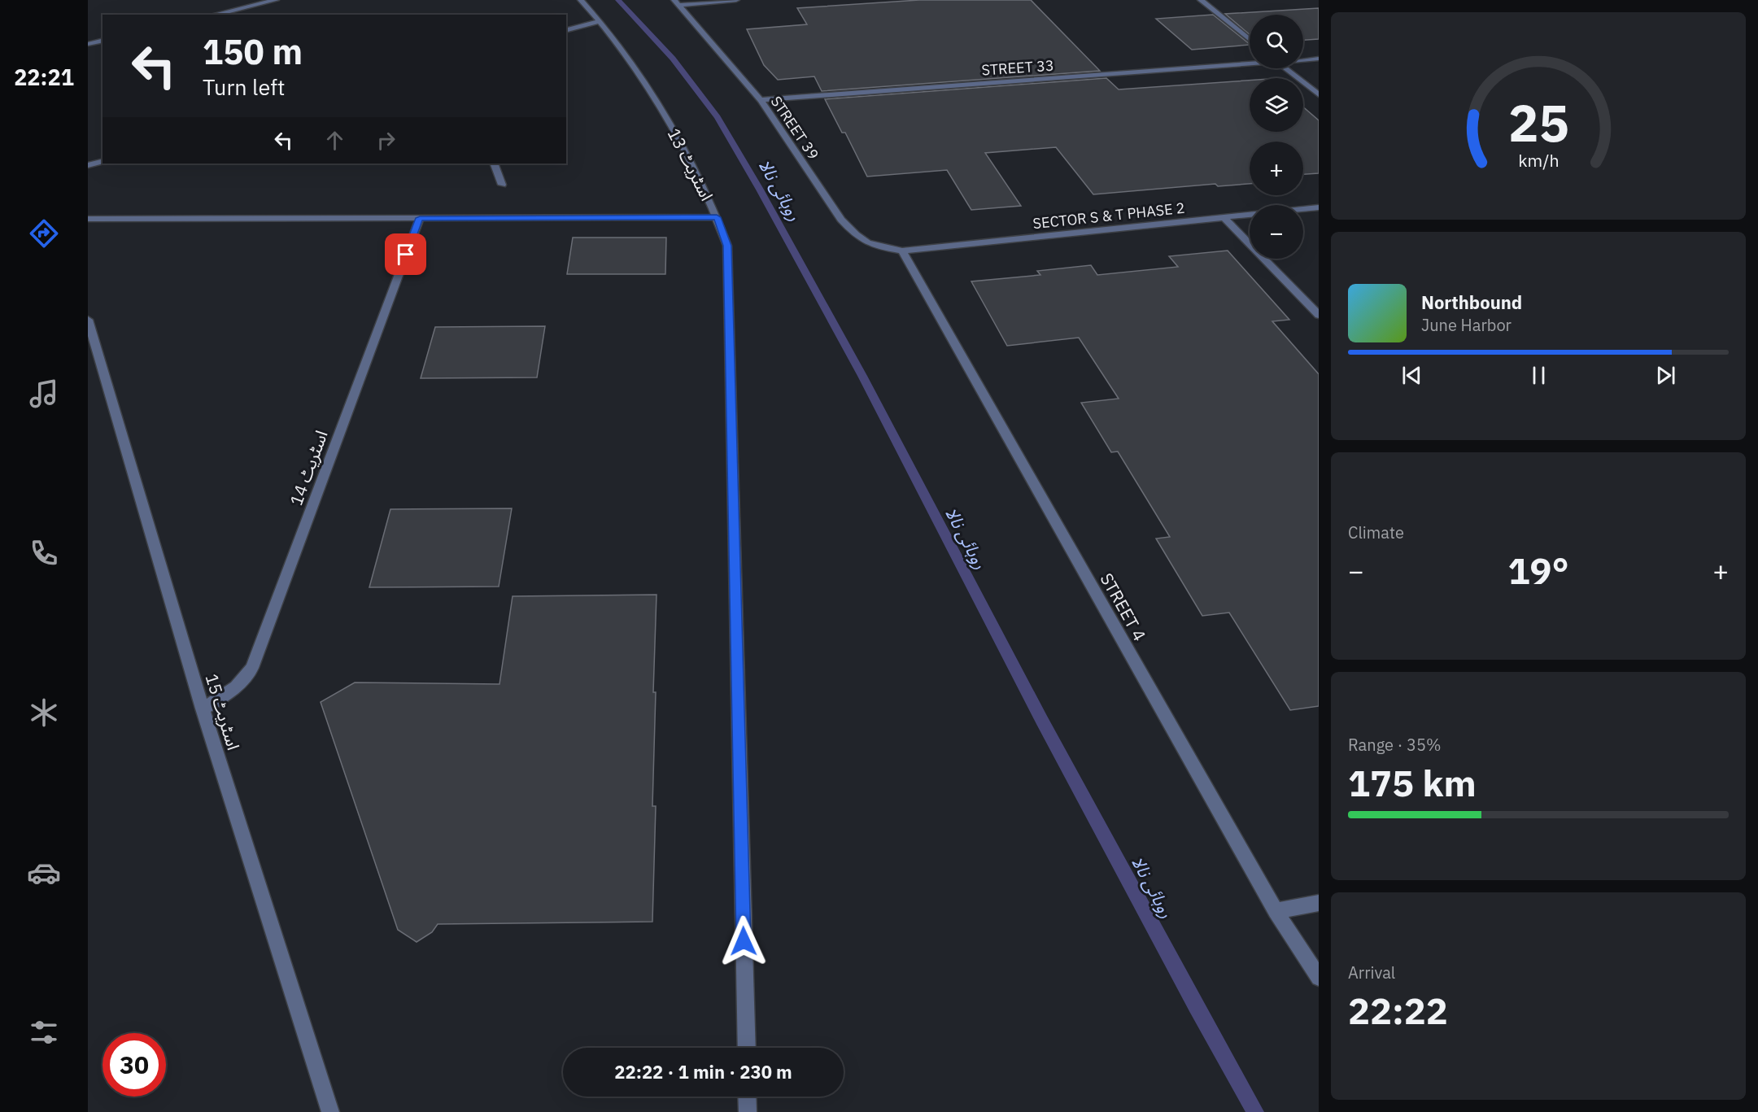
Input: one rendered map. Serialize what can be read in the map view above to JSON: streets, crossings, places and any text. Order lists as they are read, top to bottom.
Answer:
{
  "streets": {
    "street": [
      "STREET 33",
      "STREET 39",
      "اسٹریٹ 13",
      "SECTOR S & T PHASE 2",
      "اسٹریٹ 14",
      "STREET 4",
      "اسٹریٹ 15"
    ]
  },
  "crossings": [
    ["STREET 33", "STREET 39"],
    ["STREET 39", "SECTOR S & T PHASE 2"],
    ["STREET 39", "STREET 4"],
    ["SECTOR S & T PHASE 2", "STREET 4"],
    ["اسٹریٹ 14", "اسٹریٹ 15"]
  ],
  "water": ["روہائی نالا"],
  "page": {
    "tabs": "22:21",
    "map_buttons": ["+", "−"],
    "turn": ["150 m", "Turn left"],
    "song": ["Northbound", "June Harbor"],
    "tile": [
      "Climate",
      ["Range · 35%", "175 km"],
      ["Arrival", "22:22"]
    ],
    "heat": ["−", "19°", "+"],
    "limit": "30",
    "trip": "22:22 · 1 min · 230 m",
    "gauge": ["25", "km/h"]
  }
}
